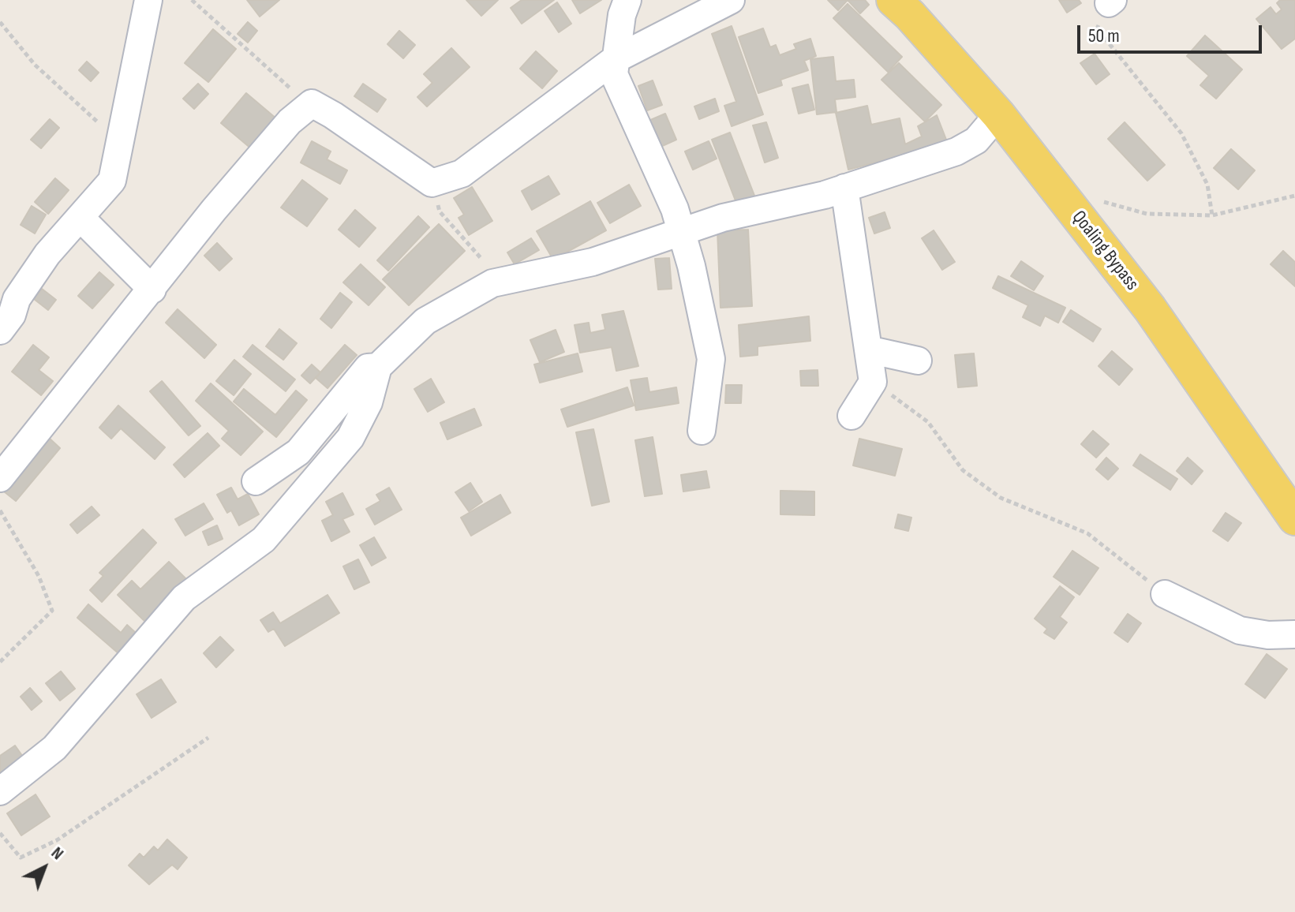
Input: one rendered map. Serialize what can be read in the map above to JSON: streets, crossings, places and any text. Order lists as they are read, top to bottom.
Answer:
{
  "streets": {
    "main road": ["Qoaling Bypass"]
  },
  "scale_bar": "50 m",
  "north": "top right"
}
